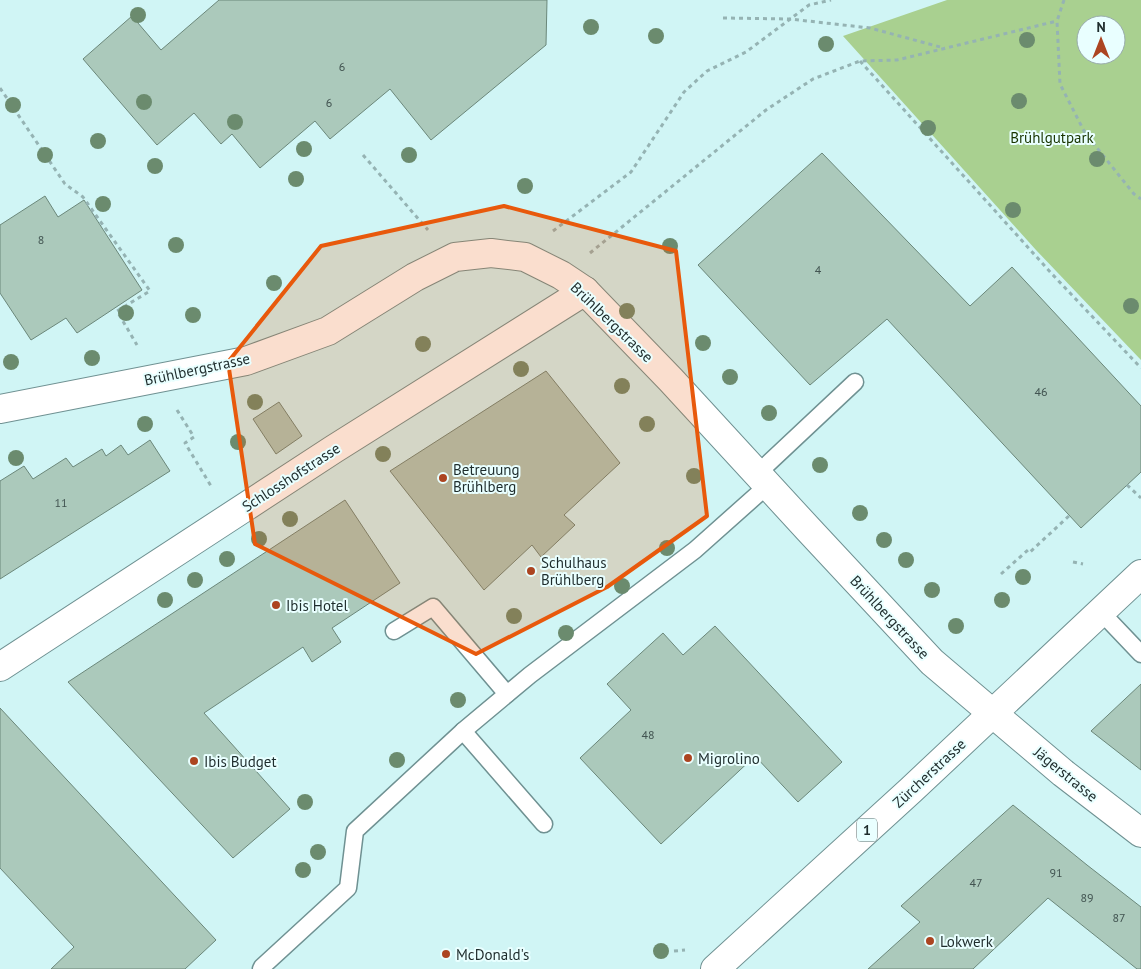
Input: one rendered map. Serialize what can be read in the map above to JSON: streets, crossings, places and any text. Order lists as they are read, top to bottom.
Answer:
{
  "streets": {
    "street": [
      "Brühlbergstrasse",
      "Schlosshofstrasse",
      "Zürcherstrasse",
      "Jägerstrasse",
      "1"
    ]
  },
  "crossings": [
    ["Brühlbergstrasse", "Schlosshofstrasse"],
    ["Brühlbergstrasse", "Zürcherstrasse"],
    ["Brühlbergstrasse", "Jägerstrasse"],
    ["Zürcherstrasse", "Jägerstrasse"]
  ],
  "parks": ["Brühlgutpark"],
  "places": [
    "Betreuung Brühlberg",
    "Schulhaus Brühlberg",
    "Ibis Hotel",
    "Migrolino",
    "Ibis Budget",
    "Lokwerk",
    "McDonald's"
  ],
  "house_numbers": [
    "6",
    "6",
    "8",
    "4",
    "46",
    "11",
    "48",
    "91",
    "47",
    "89",
    "87"
  ],
  "north": "top"
}
